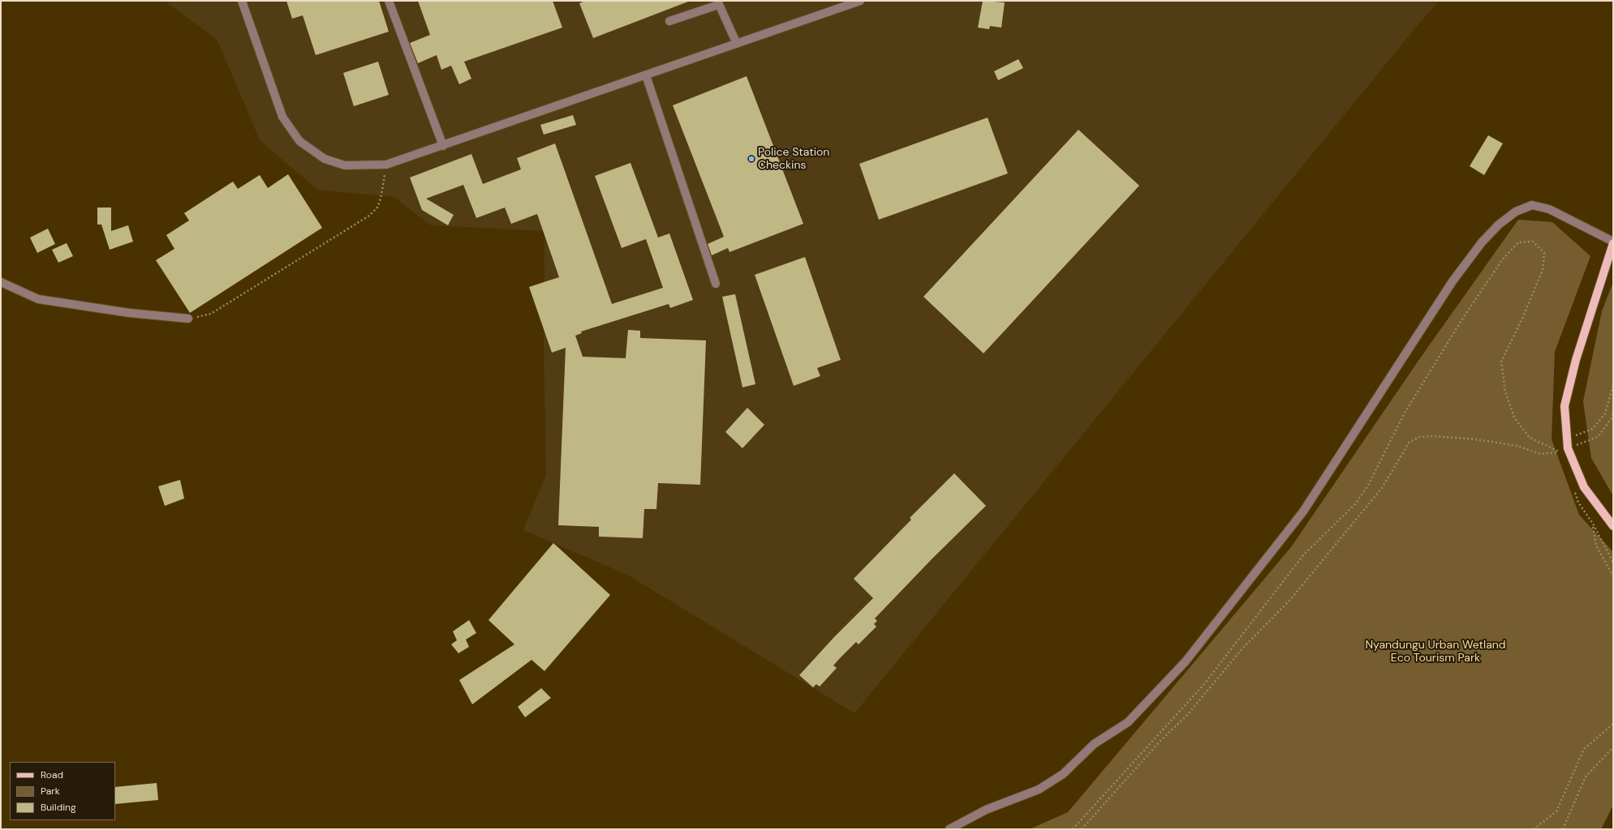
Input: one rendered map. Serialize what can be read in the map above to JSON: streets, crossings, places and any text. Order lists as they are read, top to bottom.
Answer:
{
  "parks": ["Nyandungu Urban Wetland Eco Tourism Park"],
  "places": ["Police Station Checkins"],
  "legend": ["Road", "Park", "Building"]
}
